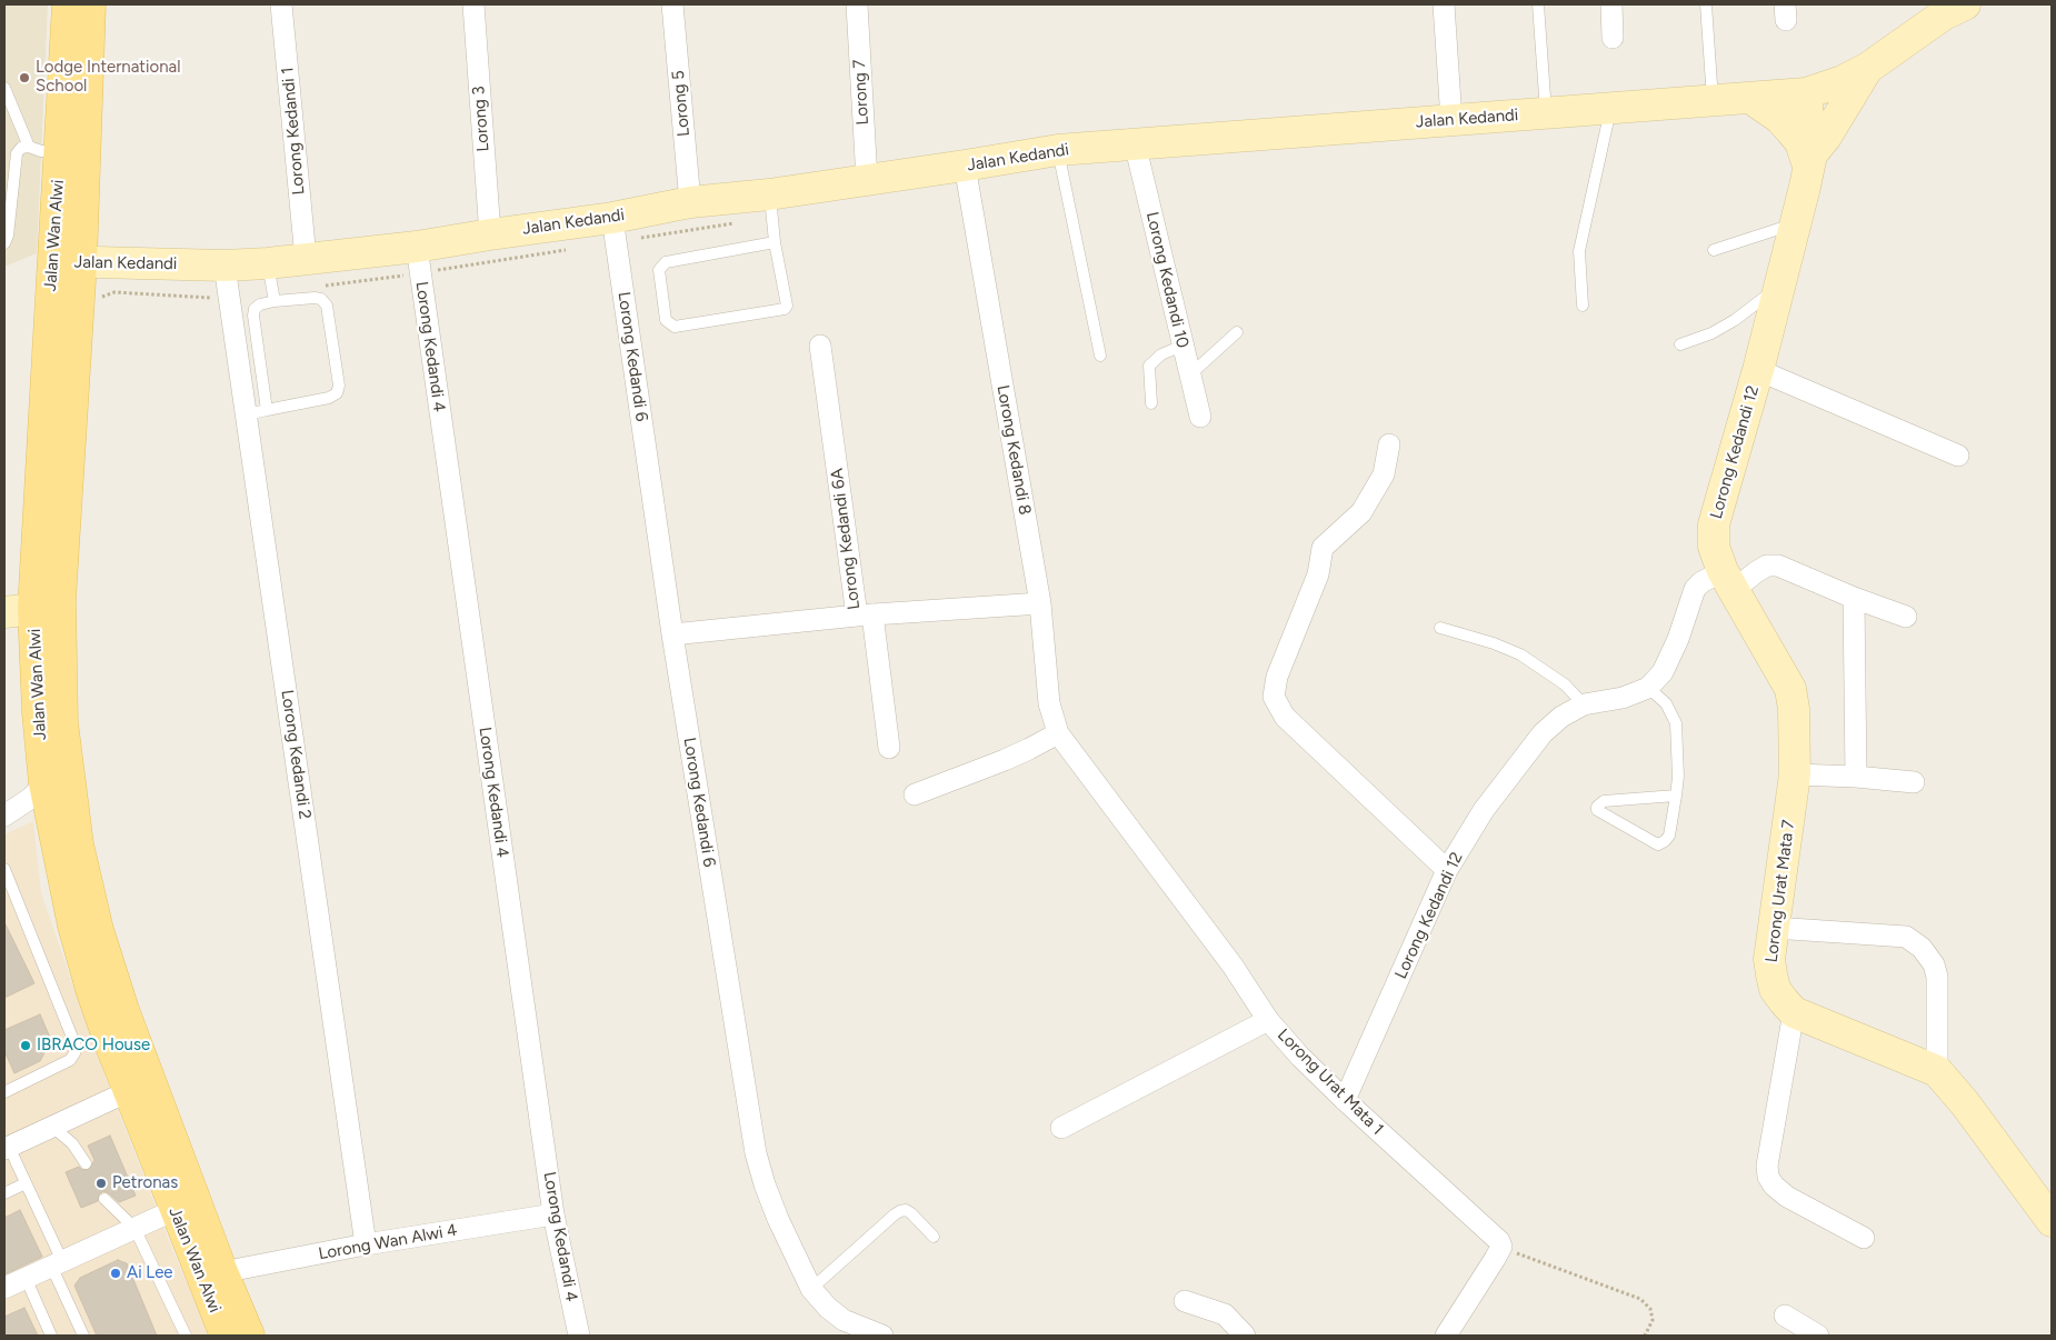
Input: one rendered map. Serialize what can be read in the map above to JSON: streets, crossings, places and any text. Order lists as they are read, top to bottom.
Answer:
{
  "streets": {
    "main road": ["Jalan Wan Alwi"],
    "street": [
      "Lorong 7",
      "Lorong 5",
      "Lorong 3",
      "Jalan Kedandi",
      "Lorong Kedandi 1",
      "Lorong Kedandi 10",
      "Lorong Kedandi 4",
      "Lorong Kedandi 6",
      "Lorong Kedandi 8",
      "Lorong Kedandi 12",
      "Lorong Kedandi 6A",
      "Lorong Kedandi 2",
      "Lorong Urat Mata 7",
      "Lorong Urat Mata 1",
      "Lorong Wan Alwi 4"
    ]
  },
  "crossings": [
    ["Lorong 7", "Jalan Kedandi"],
    ["Lorong 5", "Jalan Kedandi"],
    ["Lorong 3", "Jalan Kedandi"],
    ["Jalan Kedandi", "Lorong Kedandi 1"],
    ["Jalan Kedandi", "Jalan Wan Alwi"],
    ["Jalan Kedandi", "Lorong Kedandi 10"],
    ["Jalan Kedandi", "Lorong Kedandi 4"],
    ["Jalan Kedandi", "Lorong Kedandi 6"],
    ["Jalan Kedandi", "Lorong Kedandi 8"],
    ["Jalan Kedandi", "Lorong Kedandi 12"],
    ["Jalan Kedandi", "Lorong Kedandi 2"],
    ["Jalan Wan Alwi", "Lorong Wan Alwi 4"],
    ["Lorong Kedandi 4", "Lorong Wan Alwi 4"],
    ["Lorong Kedandi 6", "Lorong Kedandi 6A"],
    ["Lorong Kedandi 8", "Lorong Urat Mata 1"],
    ["Lorong Kedandi 12", "Lorong Urat Mata 7"],
    ["Lorong Kedandi 12", "Lorong Urat Mata 1"],
    ["Lorong Kedandi 2", "Lorong Wan Alwi 4"]
  ],
  "places": [
    "Lodge International School",
    "IBRACO House",
    "Petronas",
    "Ai Lee"
  ]
}
